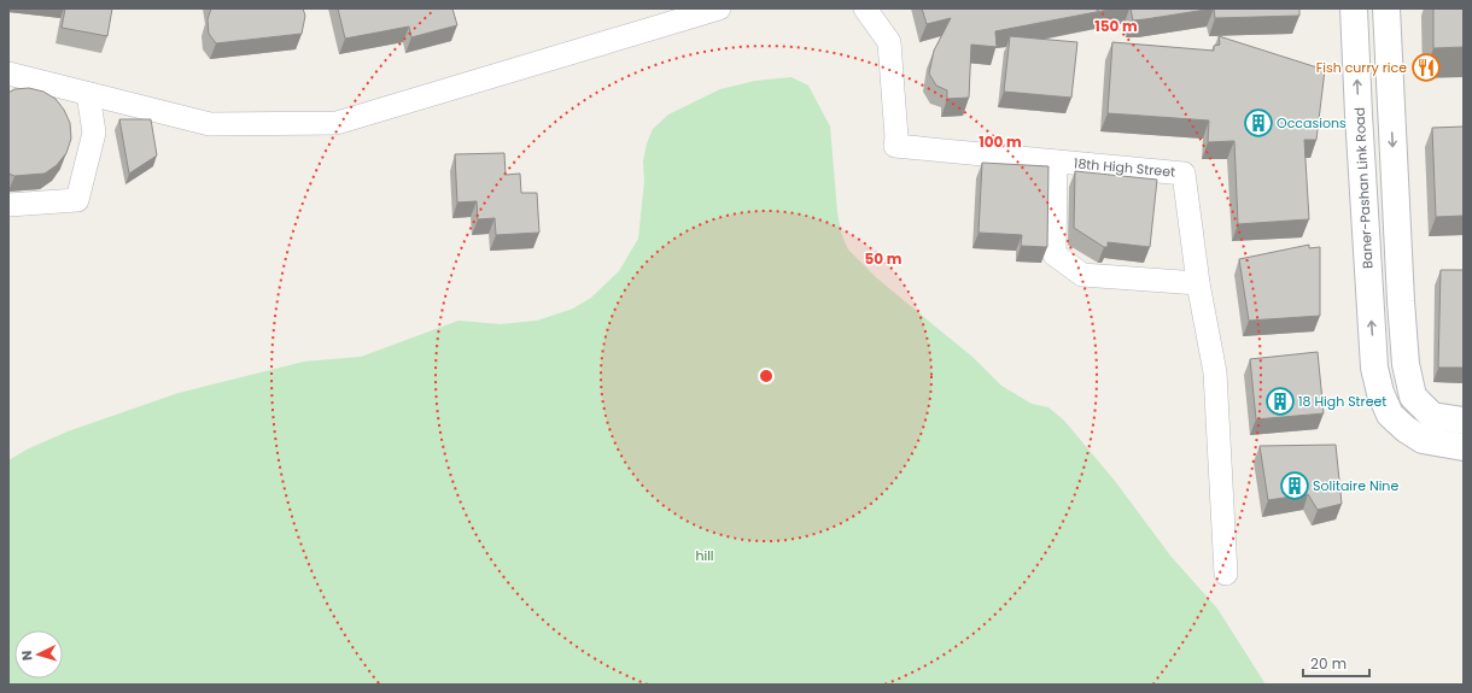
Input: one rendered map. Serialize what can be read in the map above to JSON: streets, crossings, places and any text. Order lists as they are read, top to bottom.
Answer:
{
  "streets": {
    "street": ["18th High Street", "Baner-Pashan Link Road"]
  },
  "parks": ["hill"],
  "places": {
    "restaurant": ["Fish curry rice"],
    "building": ["Occasions", "18 High Street", "Solitaire Nine"]
  },
  "scale_bar": "20 m",
  "north": "left",
  "rings": ["150 m", "100 m", "50 m"]
}
